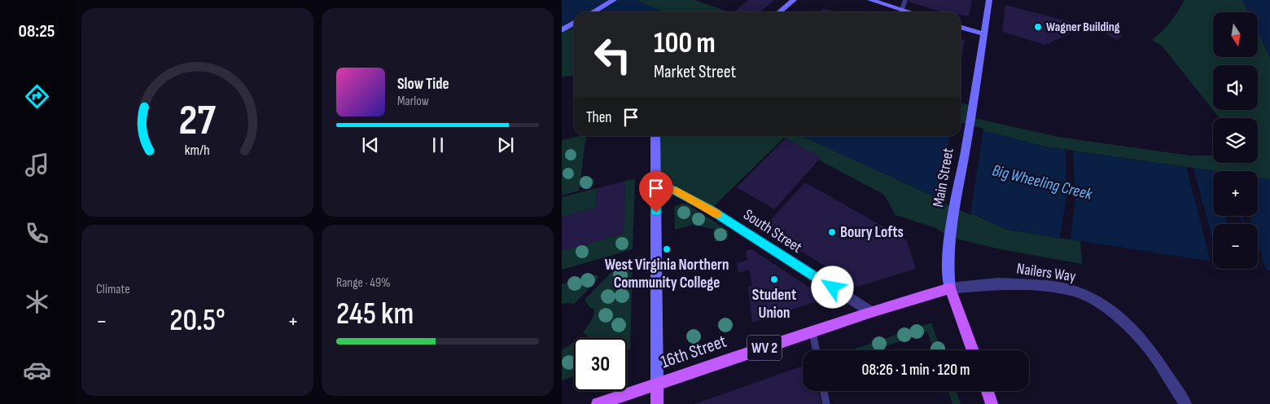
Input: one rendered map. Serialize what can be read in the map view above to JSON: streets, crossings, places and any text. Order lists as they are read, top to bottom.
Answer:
{
  "streets": {
    "main road": ["Main Street", "WV 2", "16th Street"],
    "street": ["South Street", "Nailers Way"]
  },
  "crossings": [
    ["Main Street", "Nailers Way"],
    ["Main Street", "16th Street"],
    ["South Street", "16th Street"],
    ["Nailers Way", "16th Street"]
  ],
  "water": ["Big Wheeling Creek"],
  "places": [
    "Wagner Building",
    "Boury Lofts",
    "West Virginia Northern Community College",
    "Student Union"
  ],
  "north": "bottom",
  "page": {
    "tabs": "08:25",
    "map_buttons": ["+", "−"],
    "turn": ["100 m", "Market Street"],
    "song": ["Slow Tide", "Marlow"],
    "then": "Then",
    "tile": [
      "Climate",
      ["Range · 49%", "245 km"]
    ],
    "heat": ["−", "20.5°", "+"],
    "limit": "30",
    "trip": "08:26 · 1 min · 120 m",
    "gauge": ["27", "km/h"]
  }
}
